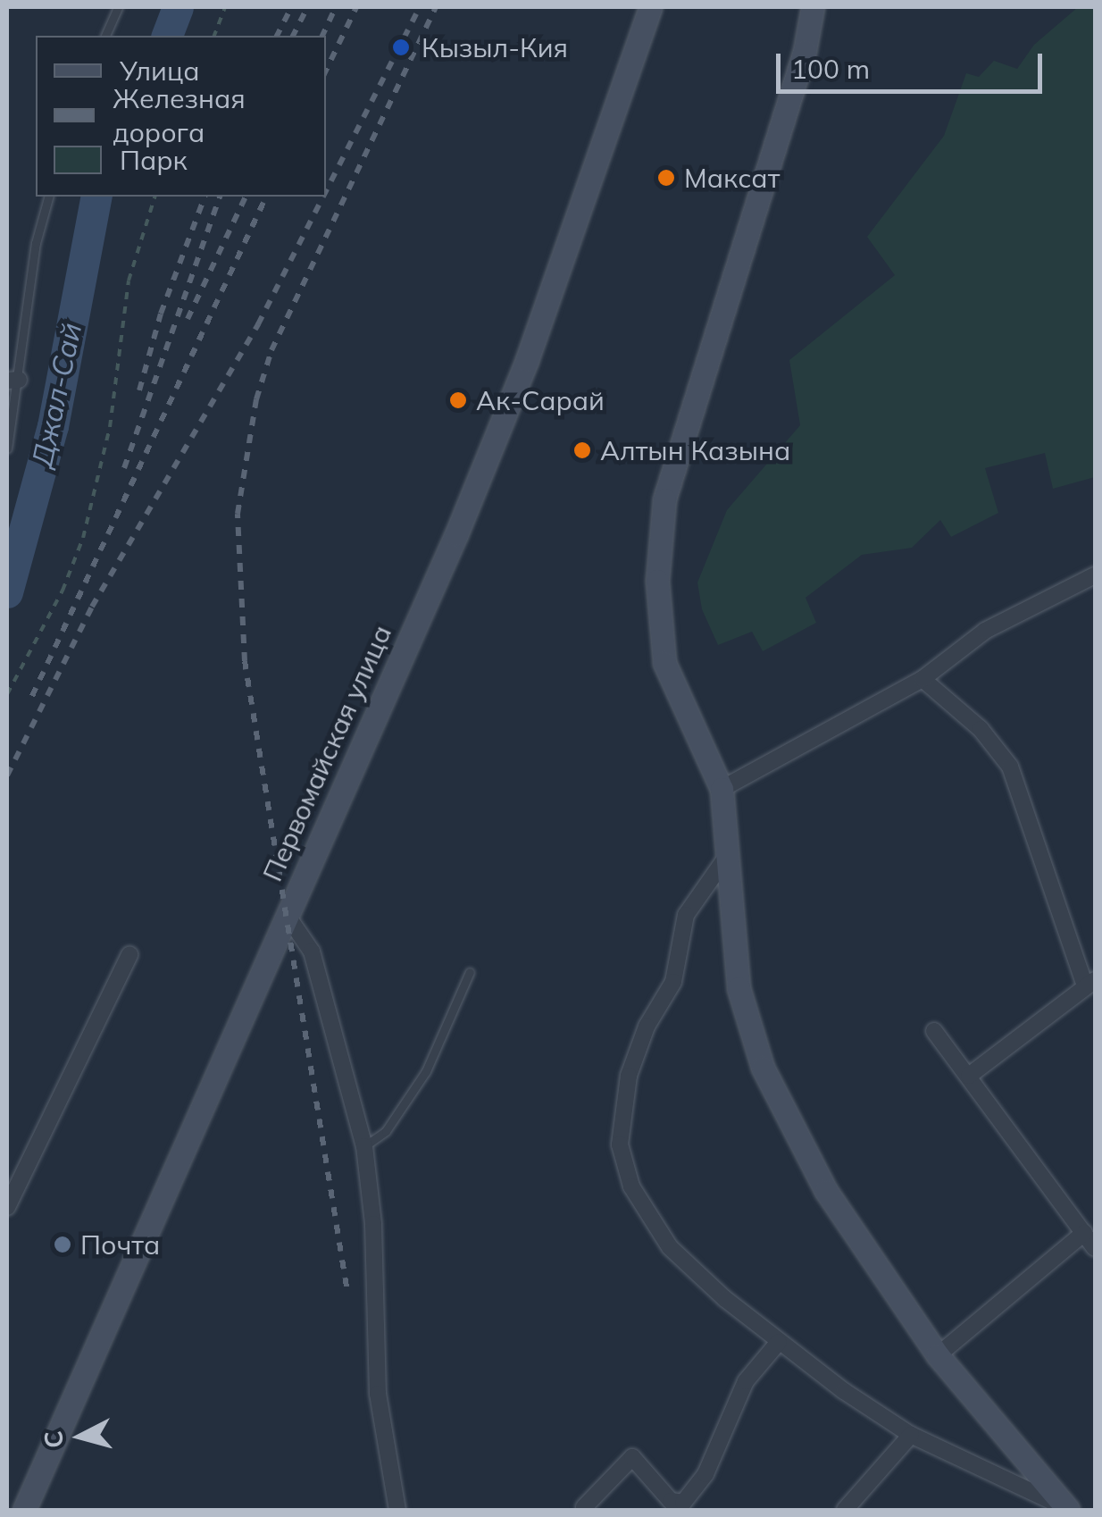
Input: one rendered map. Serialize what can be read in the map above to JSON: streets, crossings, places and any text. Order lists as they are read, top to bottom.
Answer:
{
  "streets": {
    "street": ["Первомайская улица"]
  },
  "water": ["Джал-Сай"],
  "places": [
    "Кызыл-Кия",
    "Максат",
    "Ак-Сарай",
    "Алтын Казына",
    "Почта"
  ],
  "legend": ["Улица", "Железная дорога", "Парк"],
  "scale_bar": "100 m",
  "north": "left"
}
